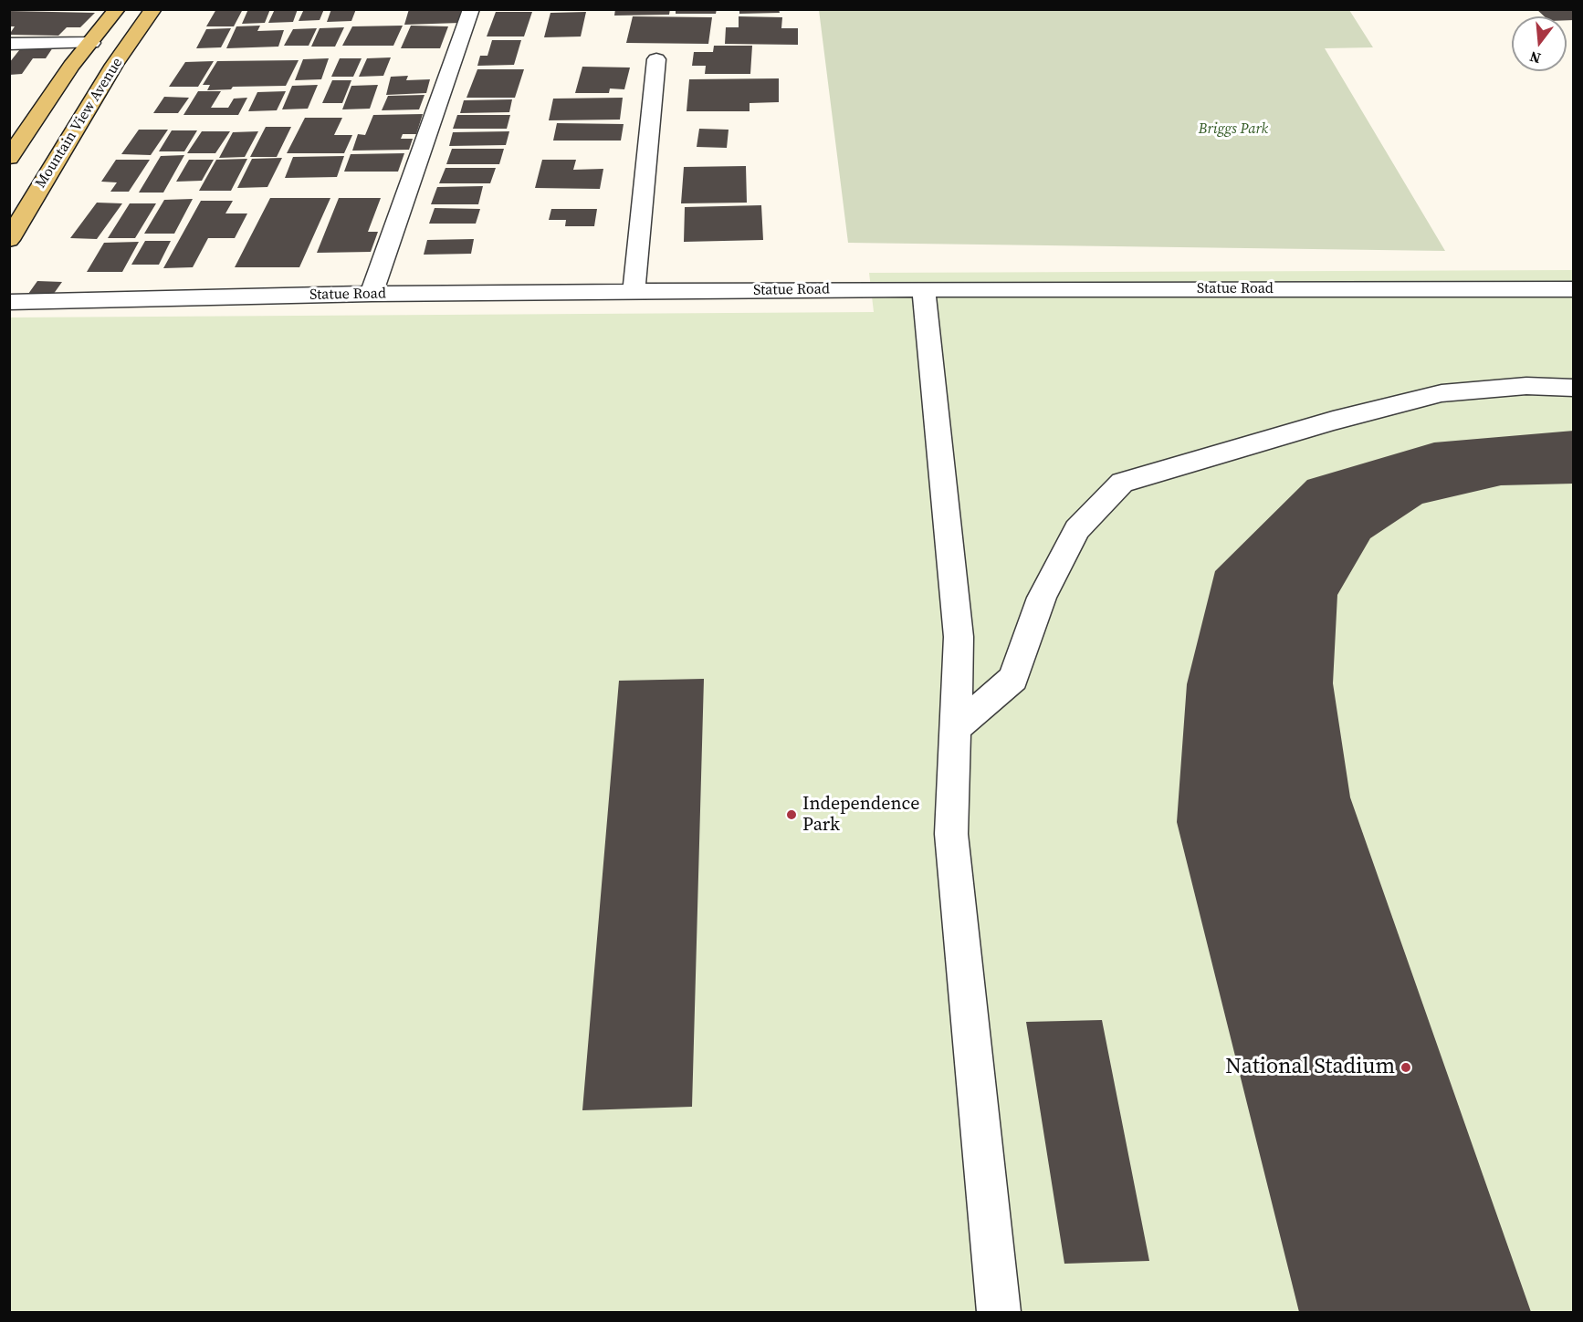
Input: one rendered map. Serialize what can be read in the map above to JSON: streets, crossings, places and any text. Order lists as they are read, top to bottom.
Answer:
{
  "streets": {
    "main road": ["Mountain View Avenue"],
    "street": ["Statue Road"]
  },
  "parks": ["Briggs Park"],
  "places": ["Independence Park", "National Stadium"],
  "north": "bottom"
}
